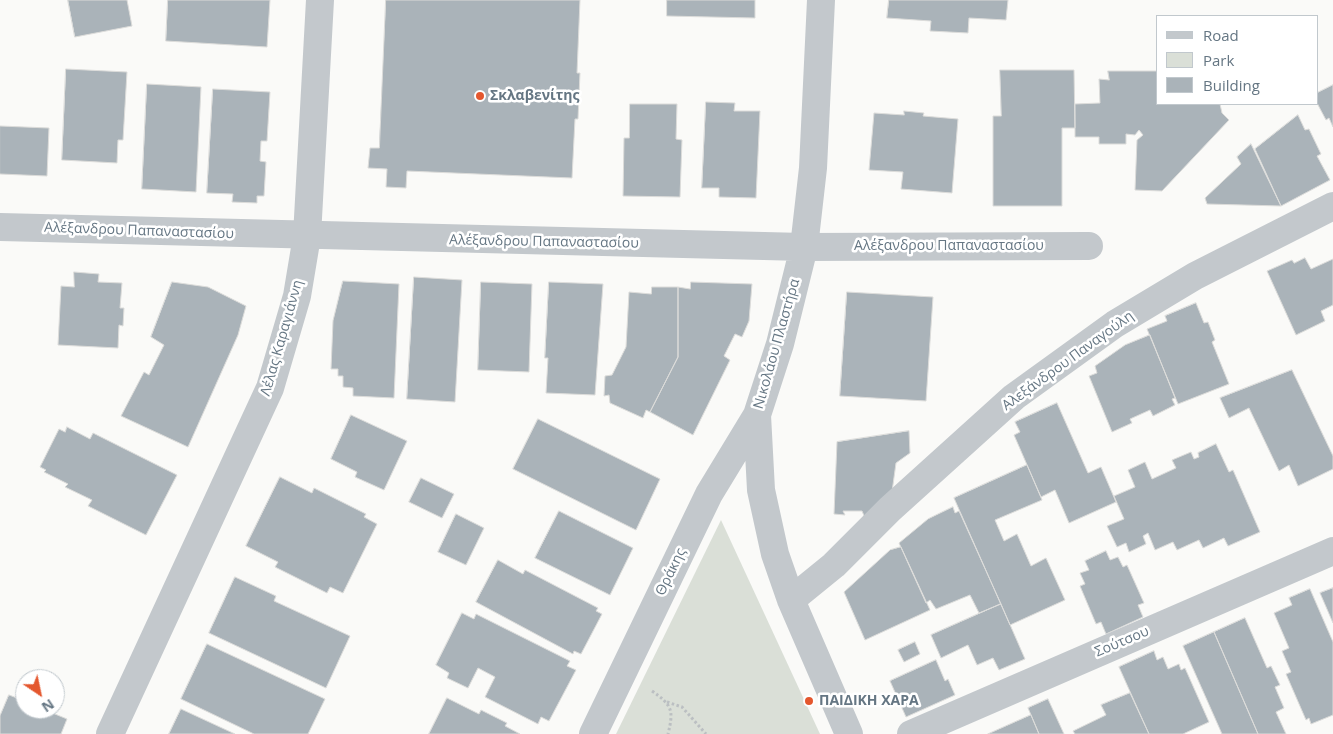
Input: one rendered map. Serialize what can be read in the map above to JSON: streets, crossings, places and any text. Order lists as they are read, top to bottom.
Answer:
{
  "streets": {
    "street": [
      "Αλέξανδρου Παπαναστασίου",
      "Λέλας Καραγιάννη",
      "Νικολάου Πλαστήρα",
      "Αλεξάνδρου Παναγούλη",
      "Θράκης",
      "Σούτσου"
    ]
  },
  "crossings": [
    ["Αλέξανδρου Παπαναστασίου", "Λέλας Καραγιάννη"],
    ["Αλέξανδρου Παπαναστασίου", "Νικολάου Πλαστήρα"],
    ["Νικολάου Πλαστήρα", "Αλεξάνδρου Παναγούλη"],
    ["Νικολάου Πλαστήρα", "Θράκης"]
  ],
  "places": ["Σκλαβενίτης", "ΠΑΙΔΙΚΗ ΧΑΡΑ"],
  "legend": ["Road", "Park", "Building"],
  "north": "bottom right"
}
